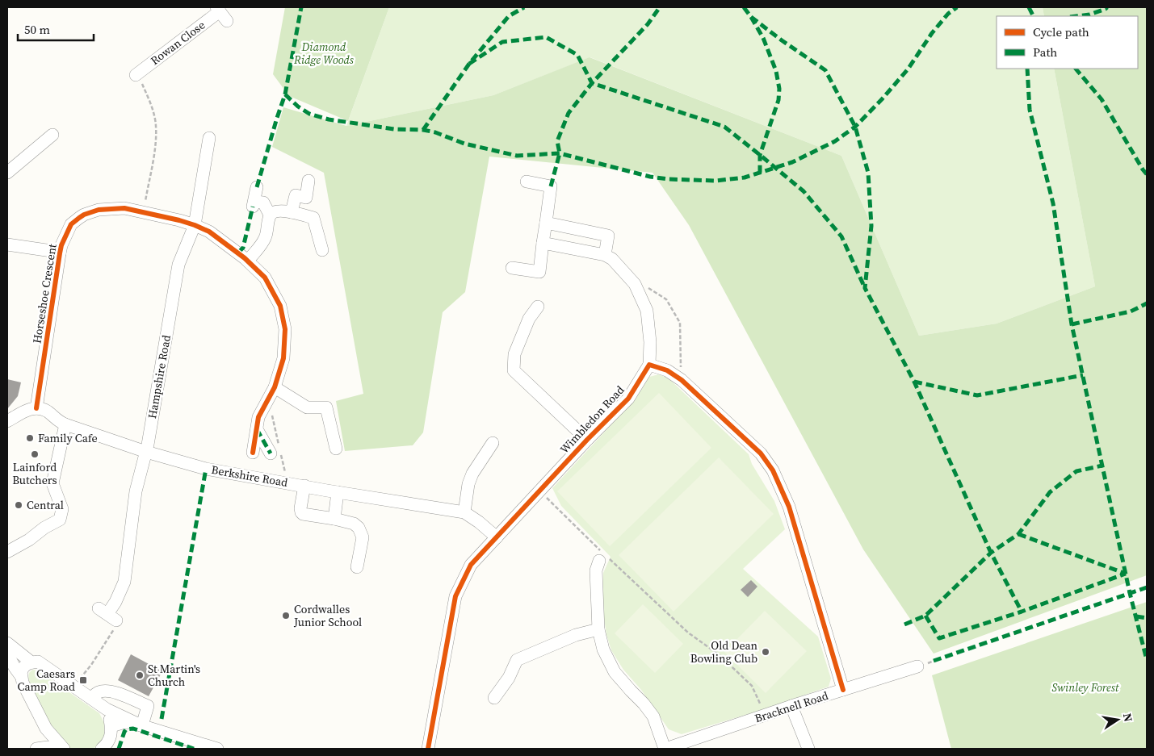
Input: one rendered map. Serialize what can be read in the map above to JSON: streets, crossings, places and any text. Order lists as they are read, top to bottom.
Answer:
{
  "streets": {
    "street": [
      "Rowan Close",
      "Horseshoe Crescent",
      "Hampshire Road",
      "Wimbledon Road",
      "Berkshire Road",
      "Bracknell Road"
    ]
  },
  "crossings": [
    ["Horseshoe Crescent", "Hampshire Road"],
    ["Horseshoe Crescent", "Berkshire Road"],
    ["Hampshire Road", "Berkshire Road"],
    ["Wimbledon Road", "Berkshire Road"]
  ],
  "parks": ["Diamond Ridge Woods", "Swinley Forest"],
  "places": {
    "other": [
      "Family Cafe",
      "Lainford Butchers",
      "Central",
      "Cordwalles Junior School",
      "Old Dean Bowling Club",
      "St Martin's Church"
    ],
    "transit": ["Caesars Camp Road"]
  },
  "legend": ["Cycle path", "Path"],
  "scale_bar": "50 m",
  "north": "right"
}
